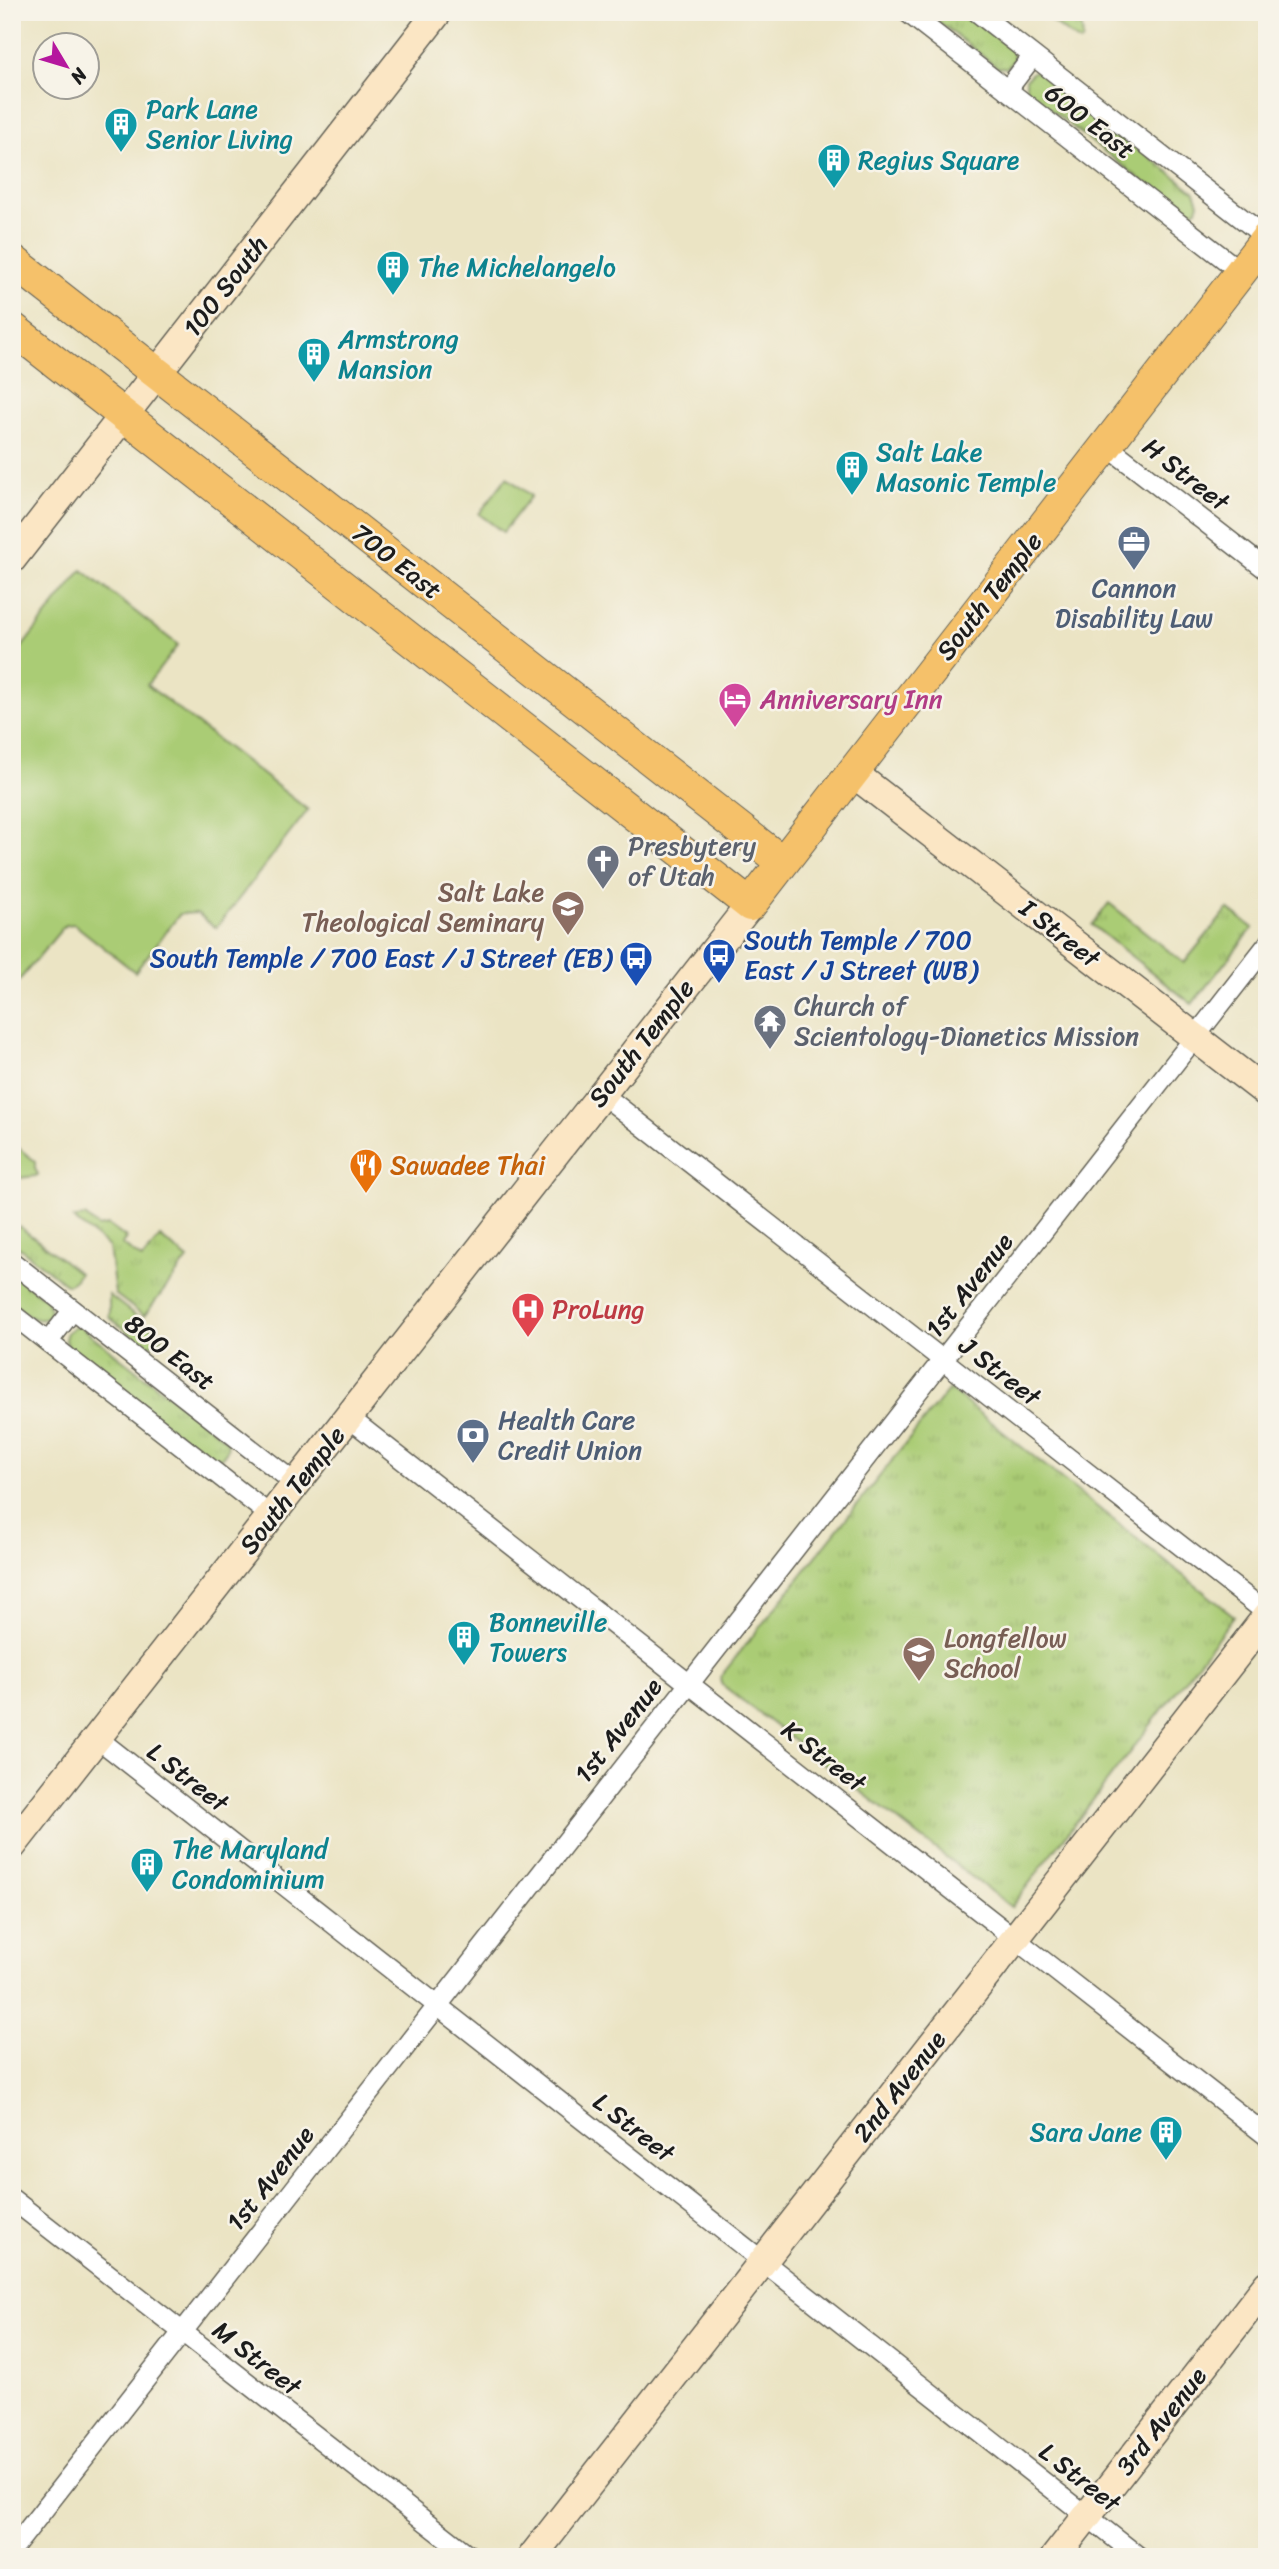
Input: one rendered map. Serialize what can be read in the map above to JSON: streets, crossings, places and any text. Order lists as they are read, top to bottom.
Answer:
{
  "streets": {
    "main road": ["700 East", "South Temple"],
    "street": [
      "600 East",
      "100 South",
      "H Street",
      "I Street",
      "1st Avenue",
      "800 East",
      "J Street",
      "K Street",
      "L Street",
      "2nd Avenue",
      "M Street",
      "3rd Avenue"
    ]
  },
  "crossings": [
    ["600 East", "South Temple"],
    ["100 South", "700 East"],
    ["H Street", "South Temple"],
    ["700 East", "South Temple"],
    ["South Temple", "I Street"],
    ["South Temple", "800 East"],
    ["South Temple", "J Street"],
    ["South Temple", "K Street"],
    ["South Temple", "L Street"],
    ["I Street", "1st Avenue"],
    ["1st Avenue", "J Street"],
    ["1st Avenue", "K Street"],
    ["1st Avenue", "L Street"],
    ["1st Avenue", "M Street"],
    ["J Street", "2nd Avenue"],
    ["K Street", "2nd Avenue"],
    ["L Street", "2nd Avenue"],
    ["L Street", "3rd Avenue"]
  ],
  "places": {
    "building": [
      "Park Lane Senior Living",
      "Regius Square",
      "The Michelangelo",
      "Armstrong Mansion",
      "Salt Lake Masonic Temple",
      "Bonneville Towers",
      "The Maryland Condominium",
      "Sara Jane"
    ],
    "office": ["Cannon Disability Law"],
    "hotel": ["Anniversary Inn"],
    "church": ["Presbytery of Utah"],
    "school or university": ["Salt Lake Theological Seminary", "Longfellow School"],
    "bus stop": ["South Temple / 700 East / J Street (WB)", "South Temple / 700 East / J Street (EB)"],
    "temple": ["Church of Scientology-Dianetics Mission"],
    "restaurant": ["Sawadee Thai"],
    "hospital": ["ProLung"],
    "bank": ["Health Care Credit Union"]
  },
  "north": "bottom right"
}
